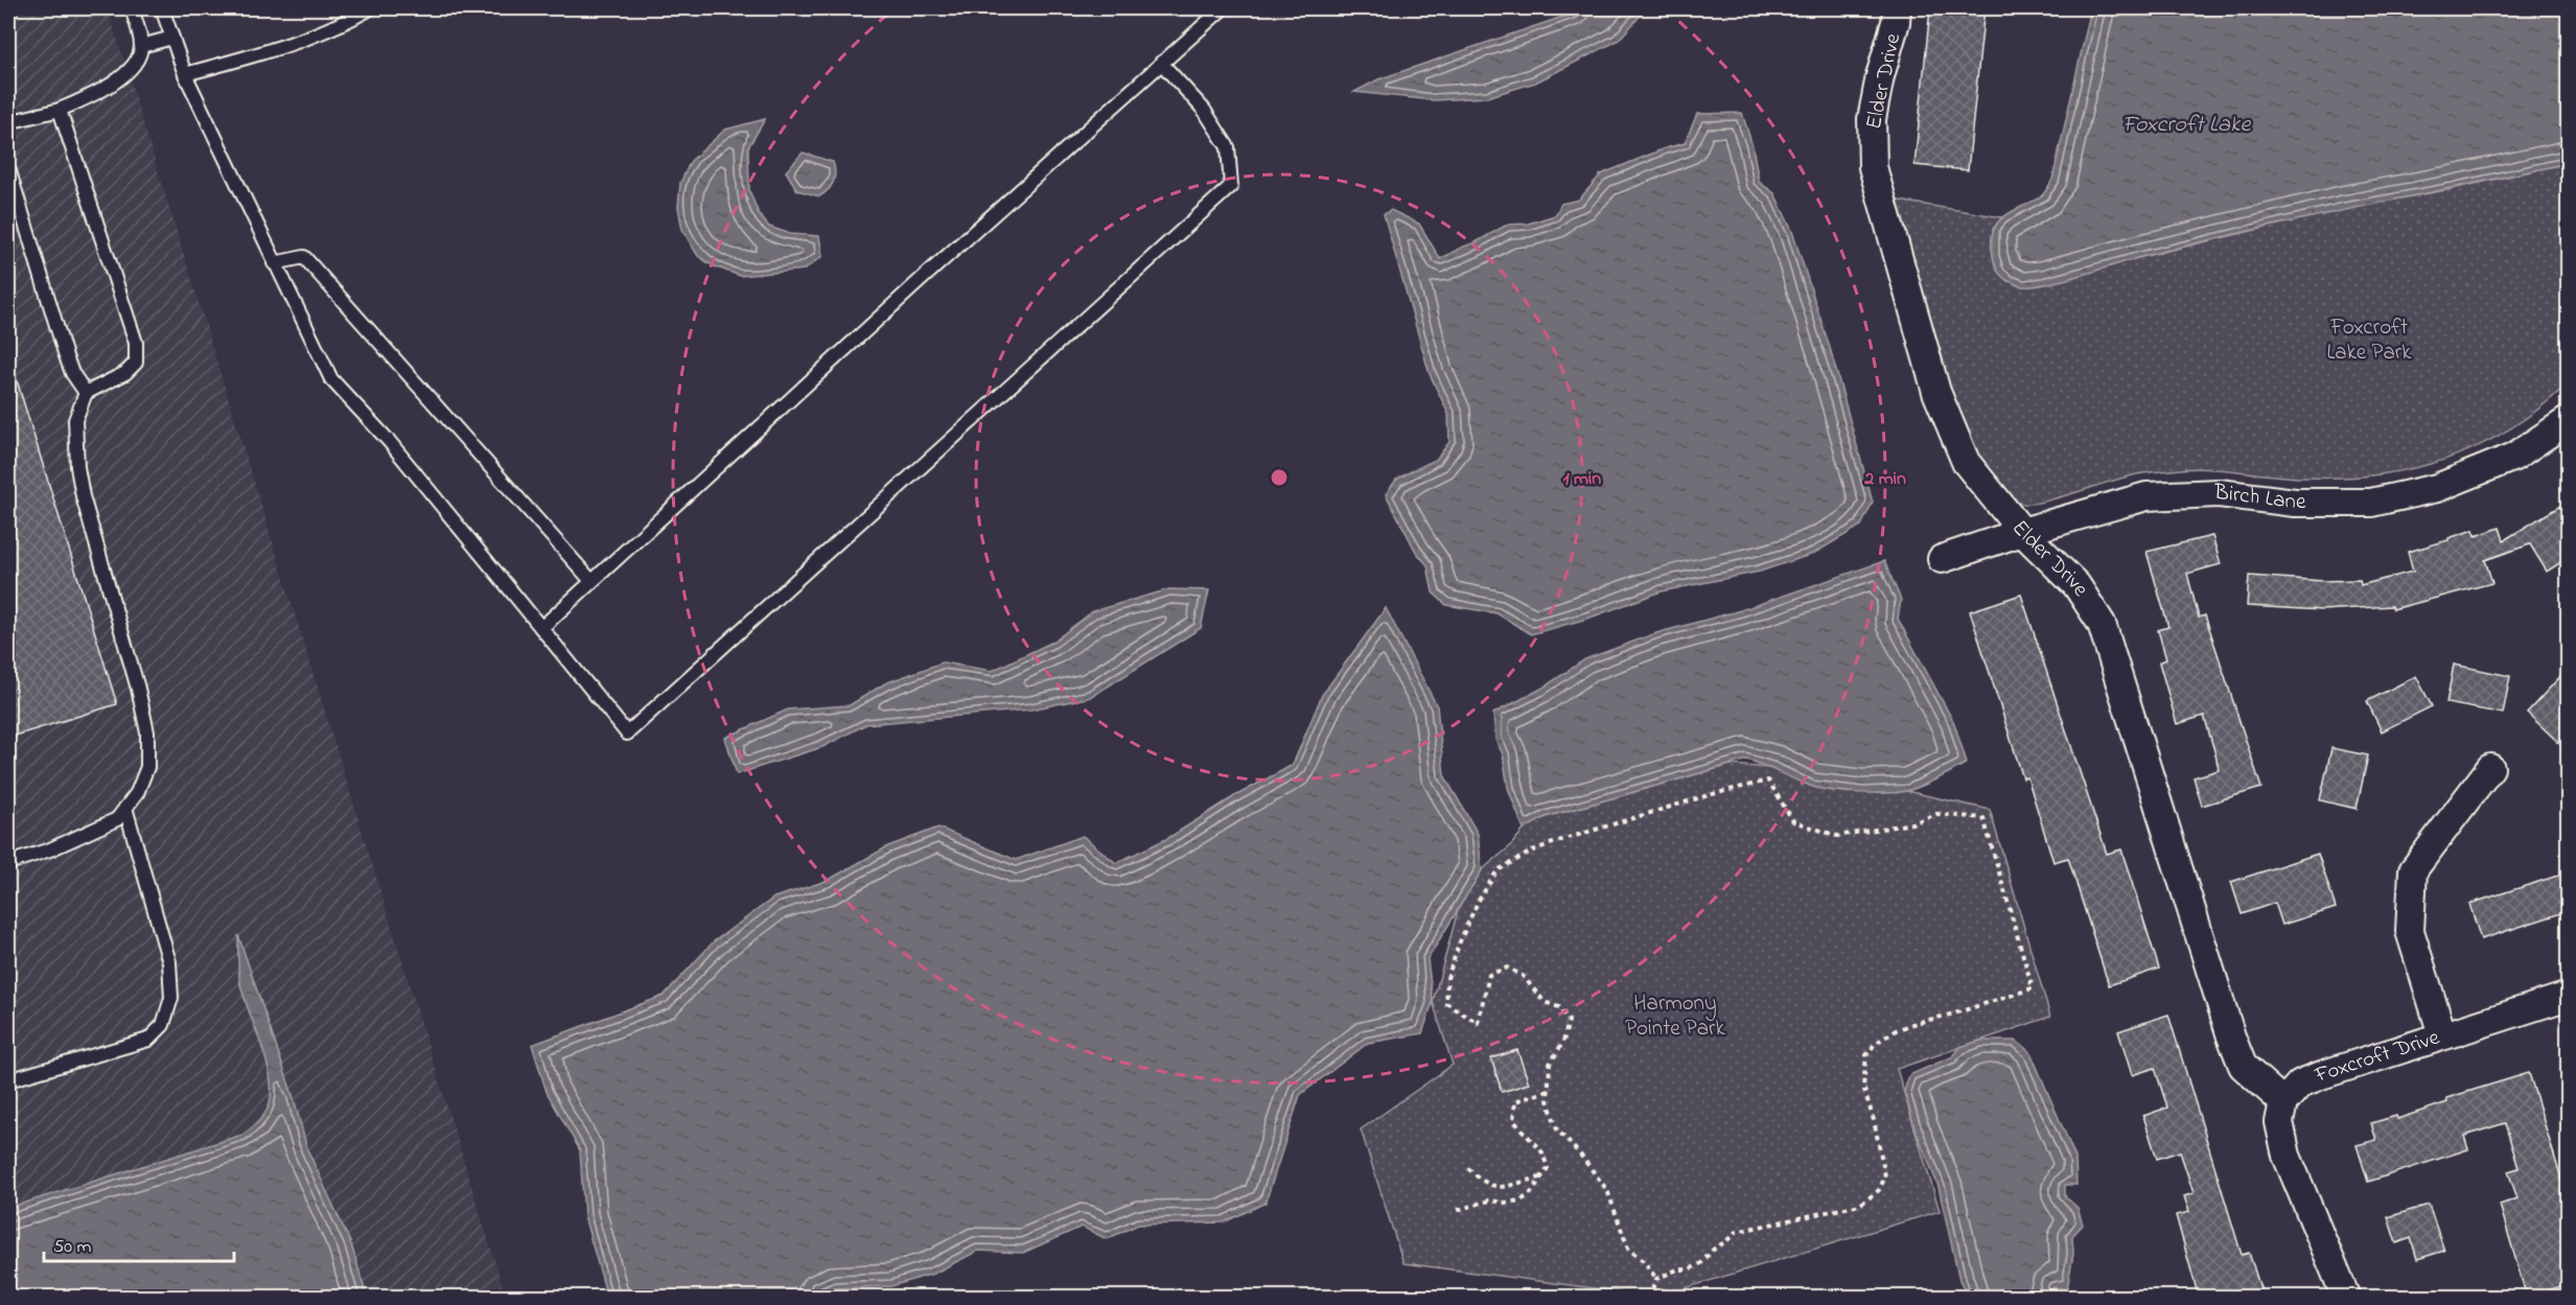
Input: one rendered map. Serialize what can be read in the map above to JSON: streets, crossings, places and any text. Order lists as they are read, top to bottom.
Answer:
{
  "streets": {
    "street": ["Elder Drive", "Birch Lane", "Foxcroft Drive"]
  },
  "crossings": [
    ["Elder Drive", "Birch Lane"],
    ["Elder Drive", "Foxcroft Drive"]
  ],
  "water": ["Foxcroft Lake"],
  "parks": ["Foxcroft Lake Park", "Harmony Pointe Park"],
  "scale_bar": "50 m",
  "rings": ["1 min", "2 min"]
}
